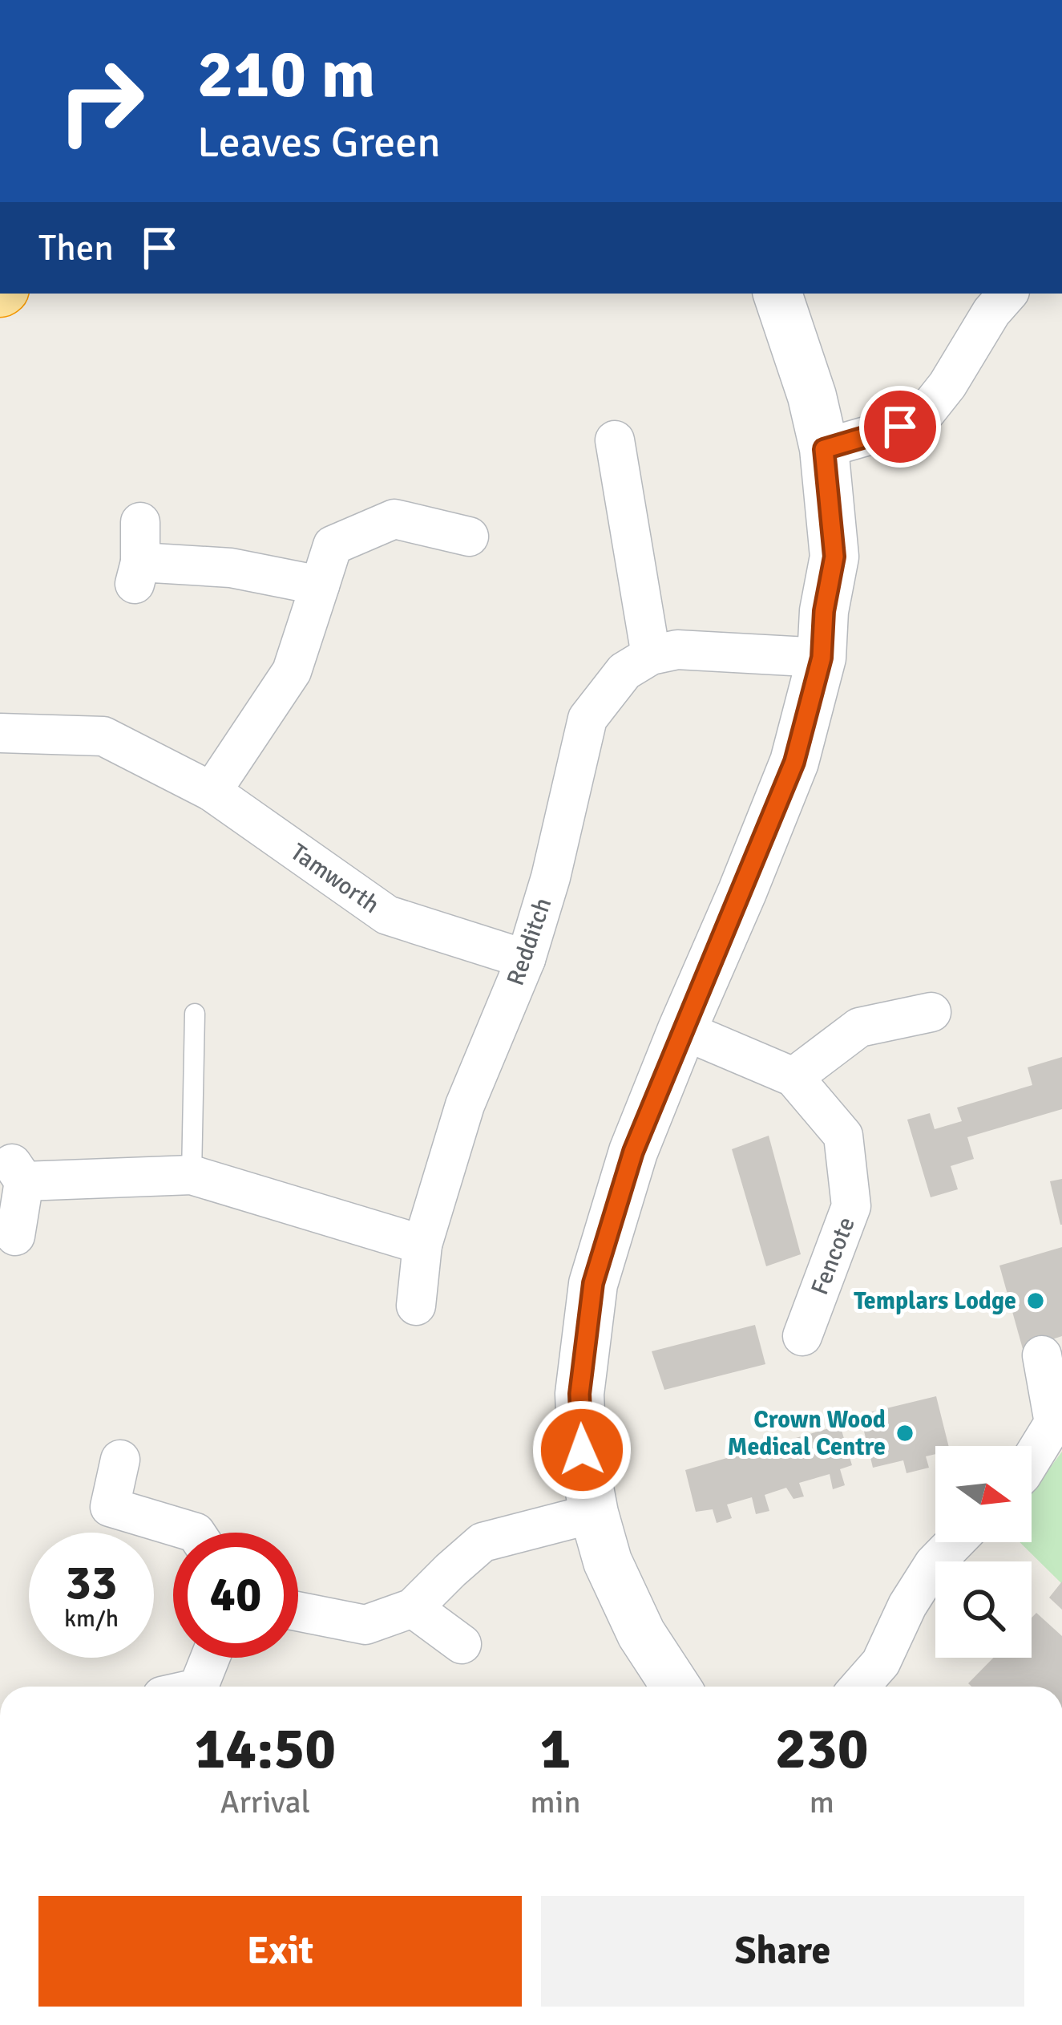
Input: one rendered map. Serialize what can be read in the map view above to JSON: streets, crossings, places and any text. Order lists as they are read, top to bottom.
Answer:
{
  "streets": {
    "street": ["Tamworth", "Redditch", "Fencote"]
  },
  "crossings": [
    ["Tamworth", "Redditch"]
  ],
  "places": ["Templars Lodge", "Crown Wood Medical Centre"],
  "north": "right",
  "page": {
    "turn": ["210 m", "Leaves Green"],
    "then": "Then",
    "speed": "33 km/h",
    "limit": "40",
    "eta": [
      "14:50",
      "Arrival",
      "1",
      "min",
      "230",
      "m"
    ],
    "buttons": ["Exit", "Share"]
  }
}
